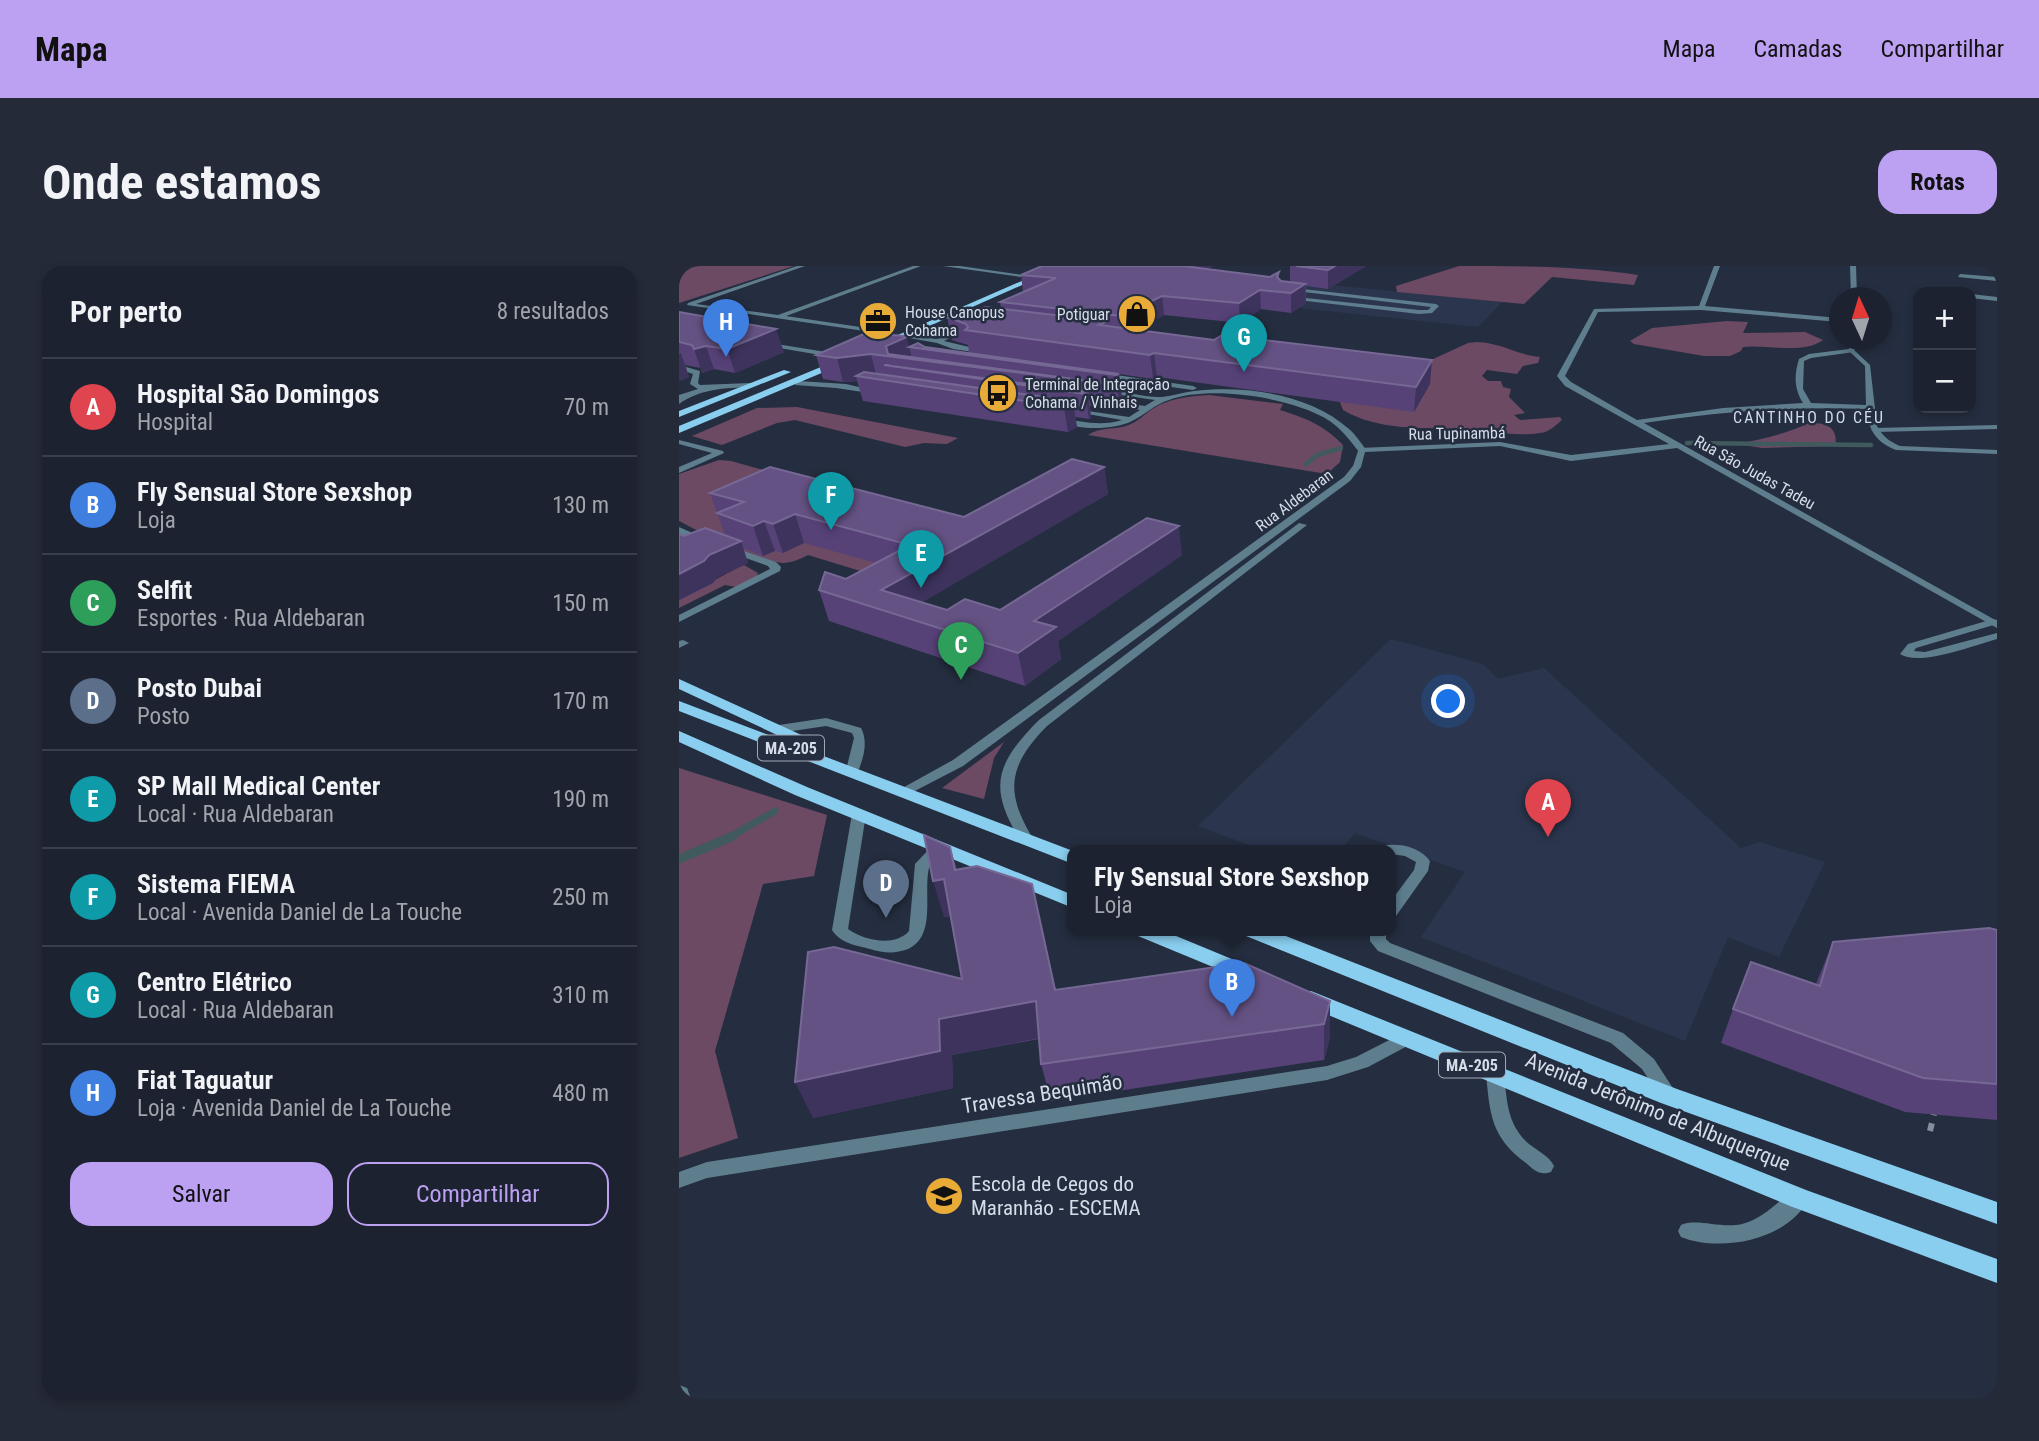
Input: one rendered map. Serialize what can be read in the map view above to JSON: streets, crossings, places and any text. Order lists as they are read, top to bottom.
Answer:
{
  "streets": {
    "main road": ["MA-205", "Avenida Jerônimo de Albuquerque"],
    "street": [
      "Rua Tupinambá",
      "Rua São Judas Tadeu",
      "Rua Aldebaran",
      "Travessa Bequimão"
    ]
  },
  "crossings": [
    ["Rua Tupinambá", "Rua São Judas Tadeu"],
    ["Rua Tupinambá", "Rua Aldebaran"],
    ["Rua Aldebaran", "MA-205"],
    ["Travessa Bequimão", "Avenida Jerônimo de Albuquerque"]
  ],
  "districts": ["CANTINHO DO CÉU"],
  "places": {
    "shop": ["Potiguar"],
    "office": ["House Canopus Cohama"],
    "bus stop": ["Terminal de Integração Cohama / Vinhais"],
    "school or university": ["Escola de Cegos do Maranhão - ESCEMA"]
  },
  "north": "top",
  "page": {
    "header": "Mapa",
    "nav": ["Mapa", "Camadas", "Compartilhar"],
    "buttons": [
      "Rotas",
      ["Salvar", "Compartilhar"]
    ],
    "title": "Onde estamos",
    "heading": ["Por perto", "8 resultados"],
    "map_buttons": ["+", "−"],
    "pins": [
      "H",
      "G",
      "F",
      "E",
      "C",
      "A",
      "D",
      "B"
    ],
    "list": [
      {
        "mark": "A",
        "name": "Hospital São Domingos",
        "note": "Hospital",
        "value": "70 m"
      },
      {
        "mark": "B",
        "name": "Fly Sensual Store Sexshop",
        "note": "Loja",
        "value": "130 m"
      },
      {
        "mark": "C",
        "name": "Selfit",
        "note": "Esportes · Rua Aldebaran",
        "value": "150 m"
      },
      {
        "mark": "D",
        "name": "Posto Dubai",
        "note": "Posto",
        "value": "170 m"
      },
      {
        "mark": "E",
        "name": "SP Mall Medical Center",
        "note": "Local · Rua Aldebaran",
        "value": "190 m"
      },
      {
        "mark": "F",
        "name": "Sistema FIEMA",
        "note": "Local · Avenida Daniel de La Touche",
        "value": "250 m"
      },
      {
        "mark": "G",
        "name": "Centro Elétrico",
        "note": "Local · Rua Aldebaran",
        "value": "310 m"
      },
      {
        "mark": "H",
        "name": "Fiat Taguatur",
        "note": "Loja · Avenida Daniel de La Touche",
        "value": "480 m"
      }
    ],
    "popup": ["Fly Sensual Store Sexshop", "Loja"]
  }
}
